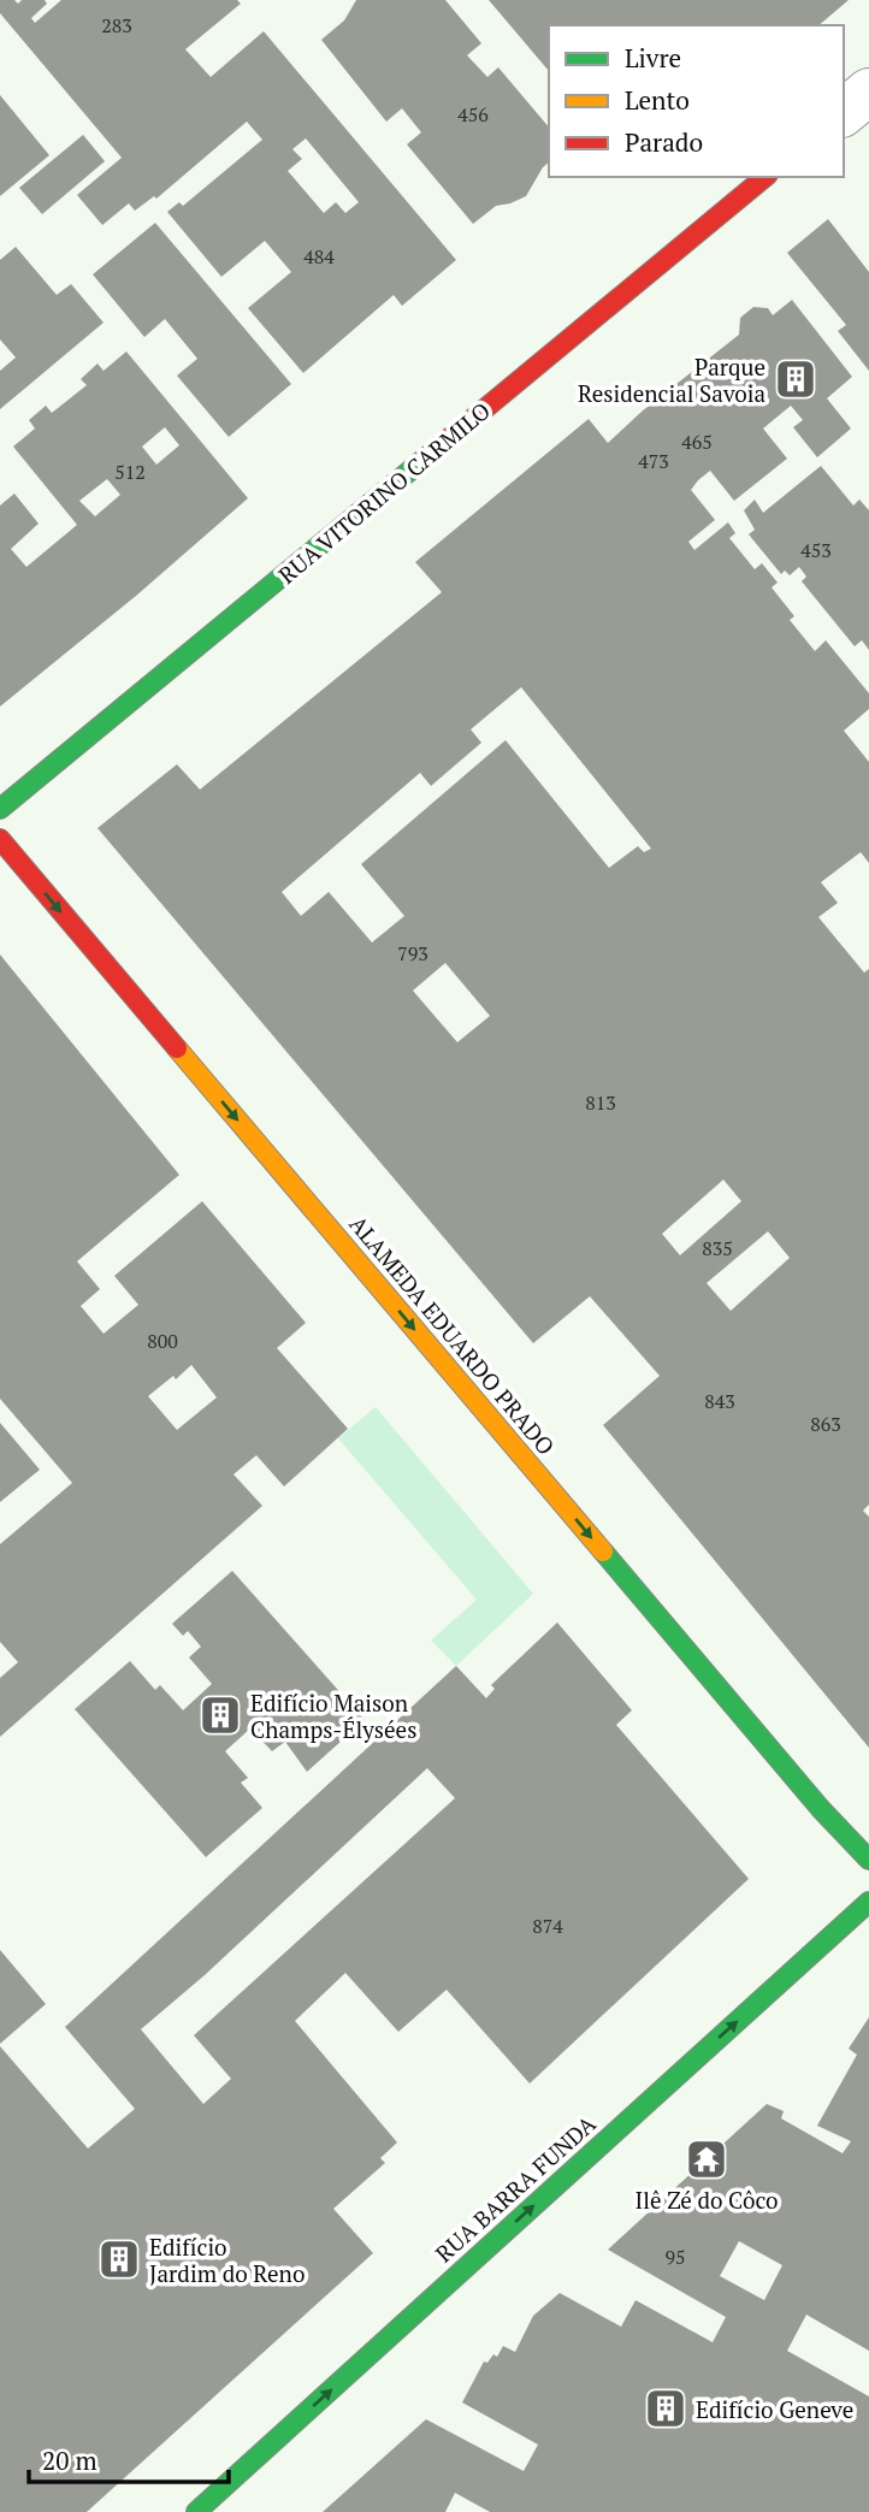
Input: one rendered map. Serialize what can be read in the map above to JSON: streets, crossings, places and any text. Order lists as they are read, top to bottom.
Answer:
{
  "streets": {
    "street": ["RUA VITORINO CARMILO", "ALAMEDA EDUARDO PRADO", "RUA BARRA FUNDA"]
  },
  "one_way": ["ALAMEDA EDUARDO PRADO", "RUA BARRA FUNDA"],
  "places": {
    "building": [
      "Parque Residencial Savoia",
      "Edifício Maison Champs-Élysées",
      "Edifício Jardim do Reno",
      "Edifício Geneve"
    ],
    "temple": ["Ilê Zé do Côco"]
  },
  "house_numbers": [
    "283",
    "456",
    "484",
    "465",
    "473",
    "512",
    "453",
    "793",
    "813",
    "835",
    "800",
    "843",
    "863",
    "874",
    "95"
  ],
  "legend": ["Livre", "Lento", "Parado"],
  "scale_bar": "20 m"
}
